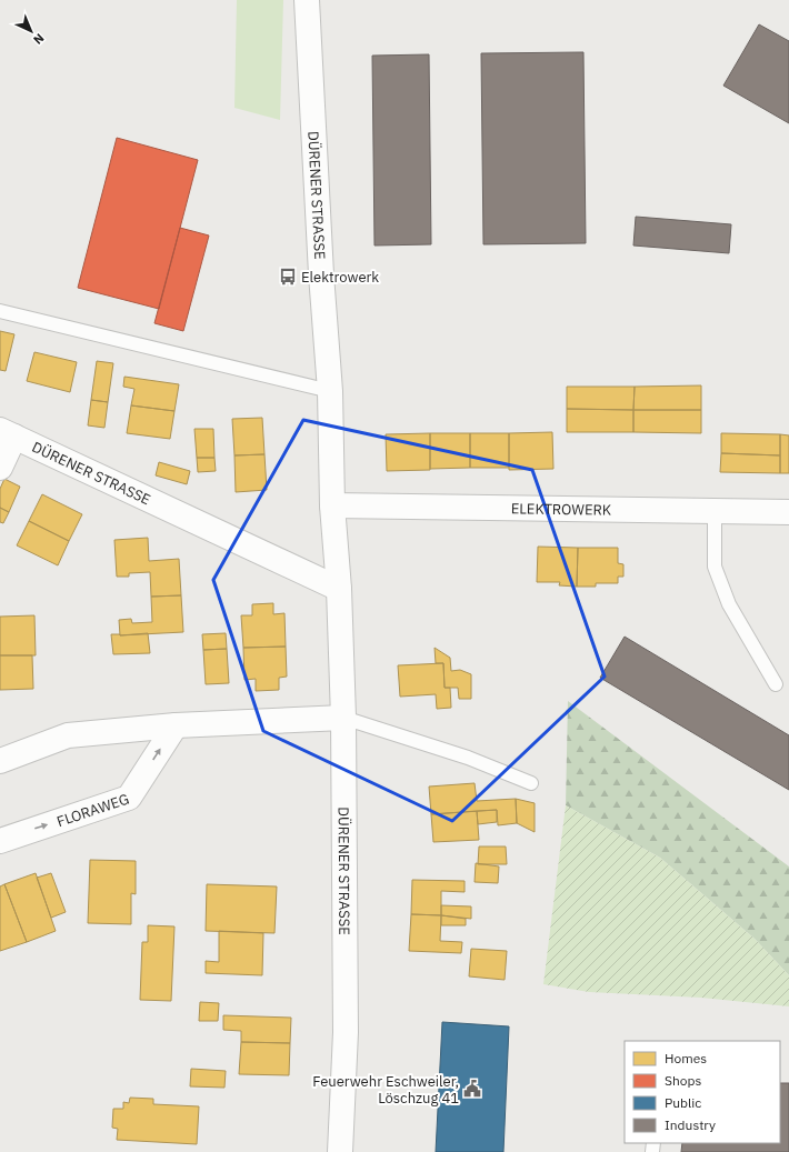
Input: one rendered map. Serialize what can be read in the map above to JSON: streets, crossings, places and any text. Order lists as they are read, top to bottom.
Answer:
{
  "streets": {
    "street": ["DÜRENER STRASSE", "ELEKTROWERK", "FLORAWEG"]
  },
  "crossings": [
    ["DÜRENER STRASSE", "ELEKTROWERK"]
  ],
  "places": {
    "bus stop": ["Elektrowerk"],
    "public building": ["Feuerwehr Eschweiler, Löschzug 41"]
  },
  "legend": [
    "Homes",
    "Shops",
    "Public",
    "Industry"
  ],
  "north": "bottom right"
}
